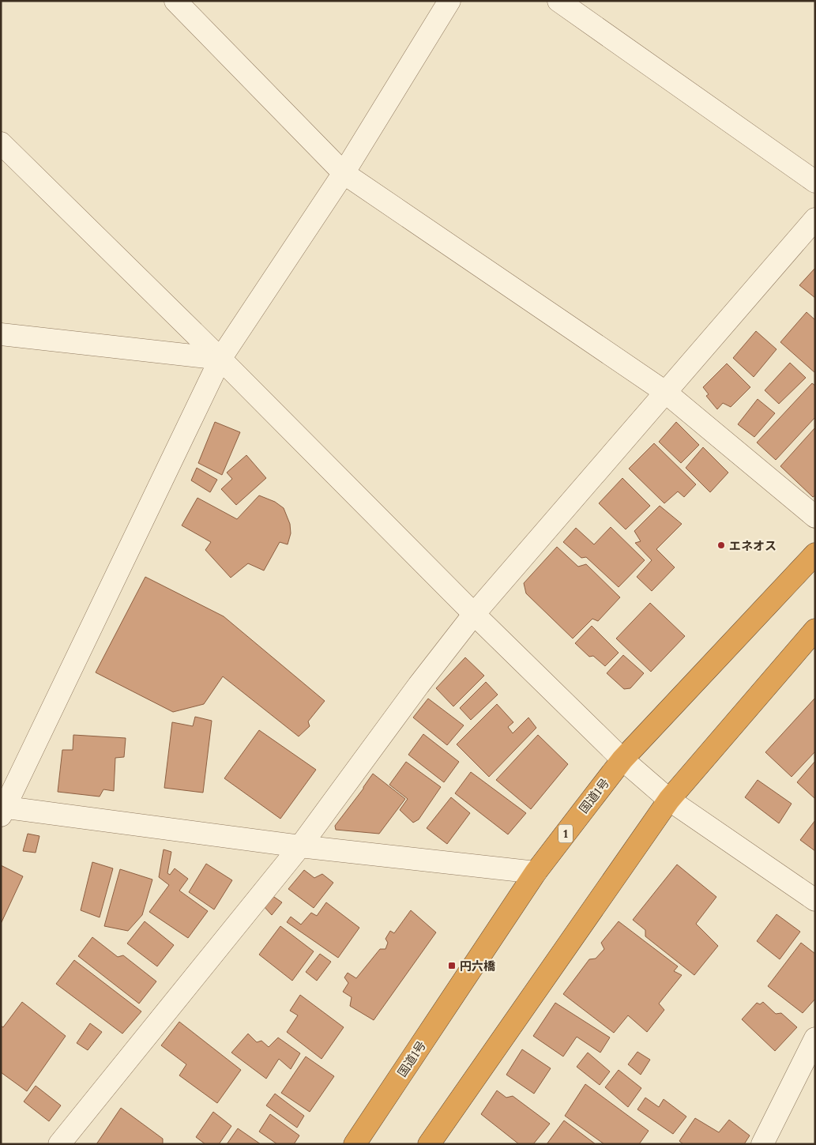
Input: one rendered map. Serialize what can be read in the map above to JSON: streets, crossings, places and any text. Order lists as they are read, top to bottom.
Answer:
{
  "streets": {
    "highway": ["国道1号", "1"]
  },
  "places": {
    "other": ["エネオス"],
    "transit": ["円六橋"]
  }
}
